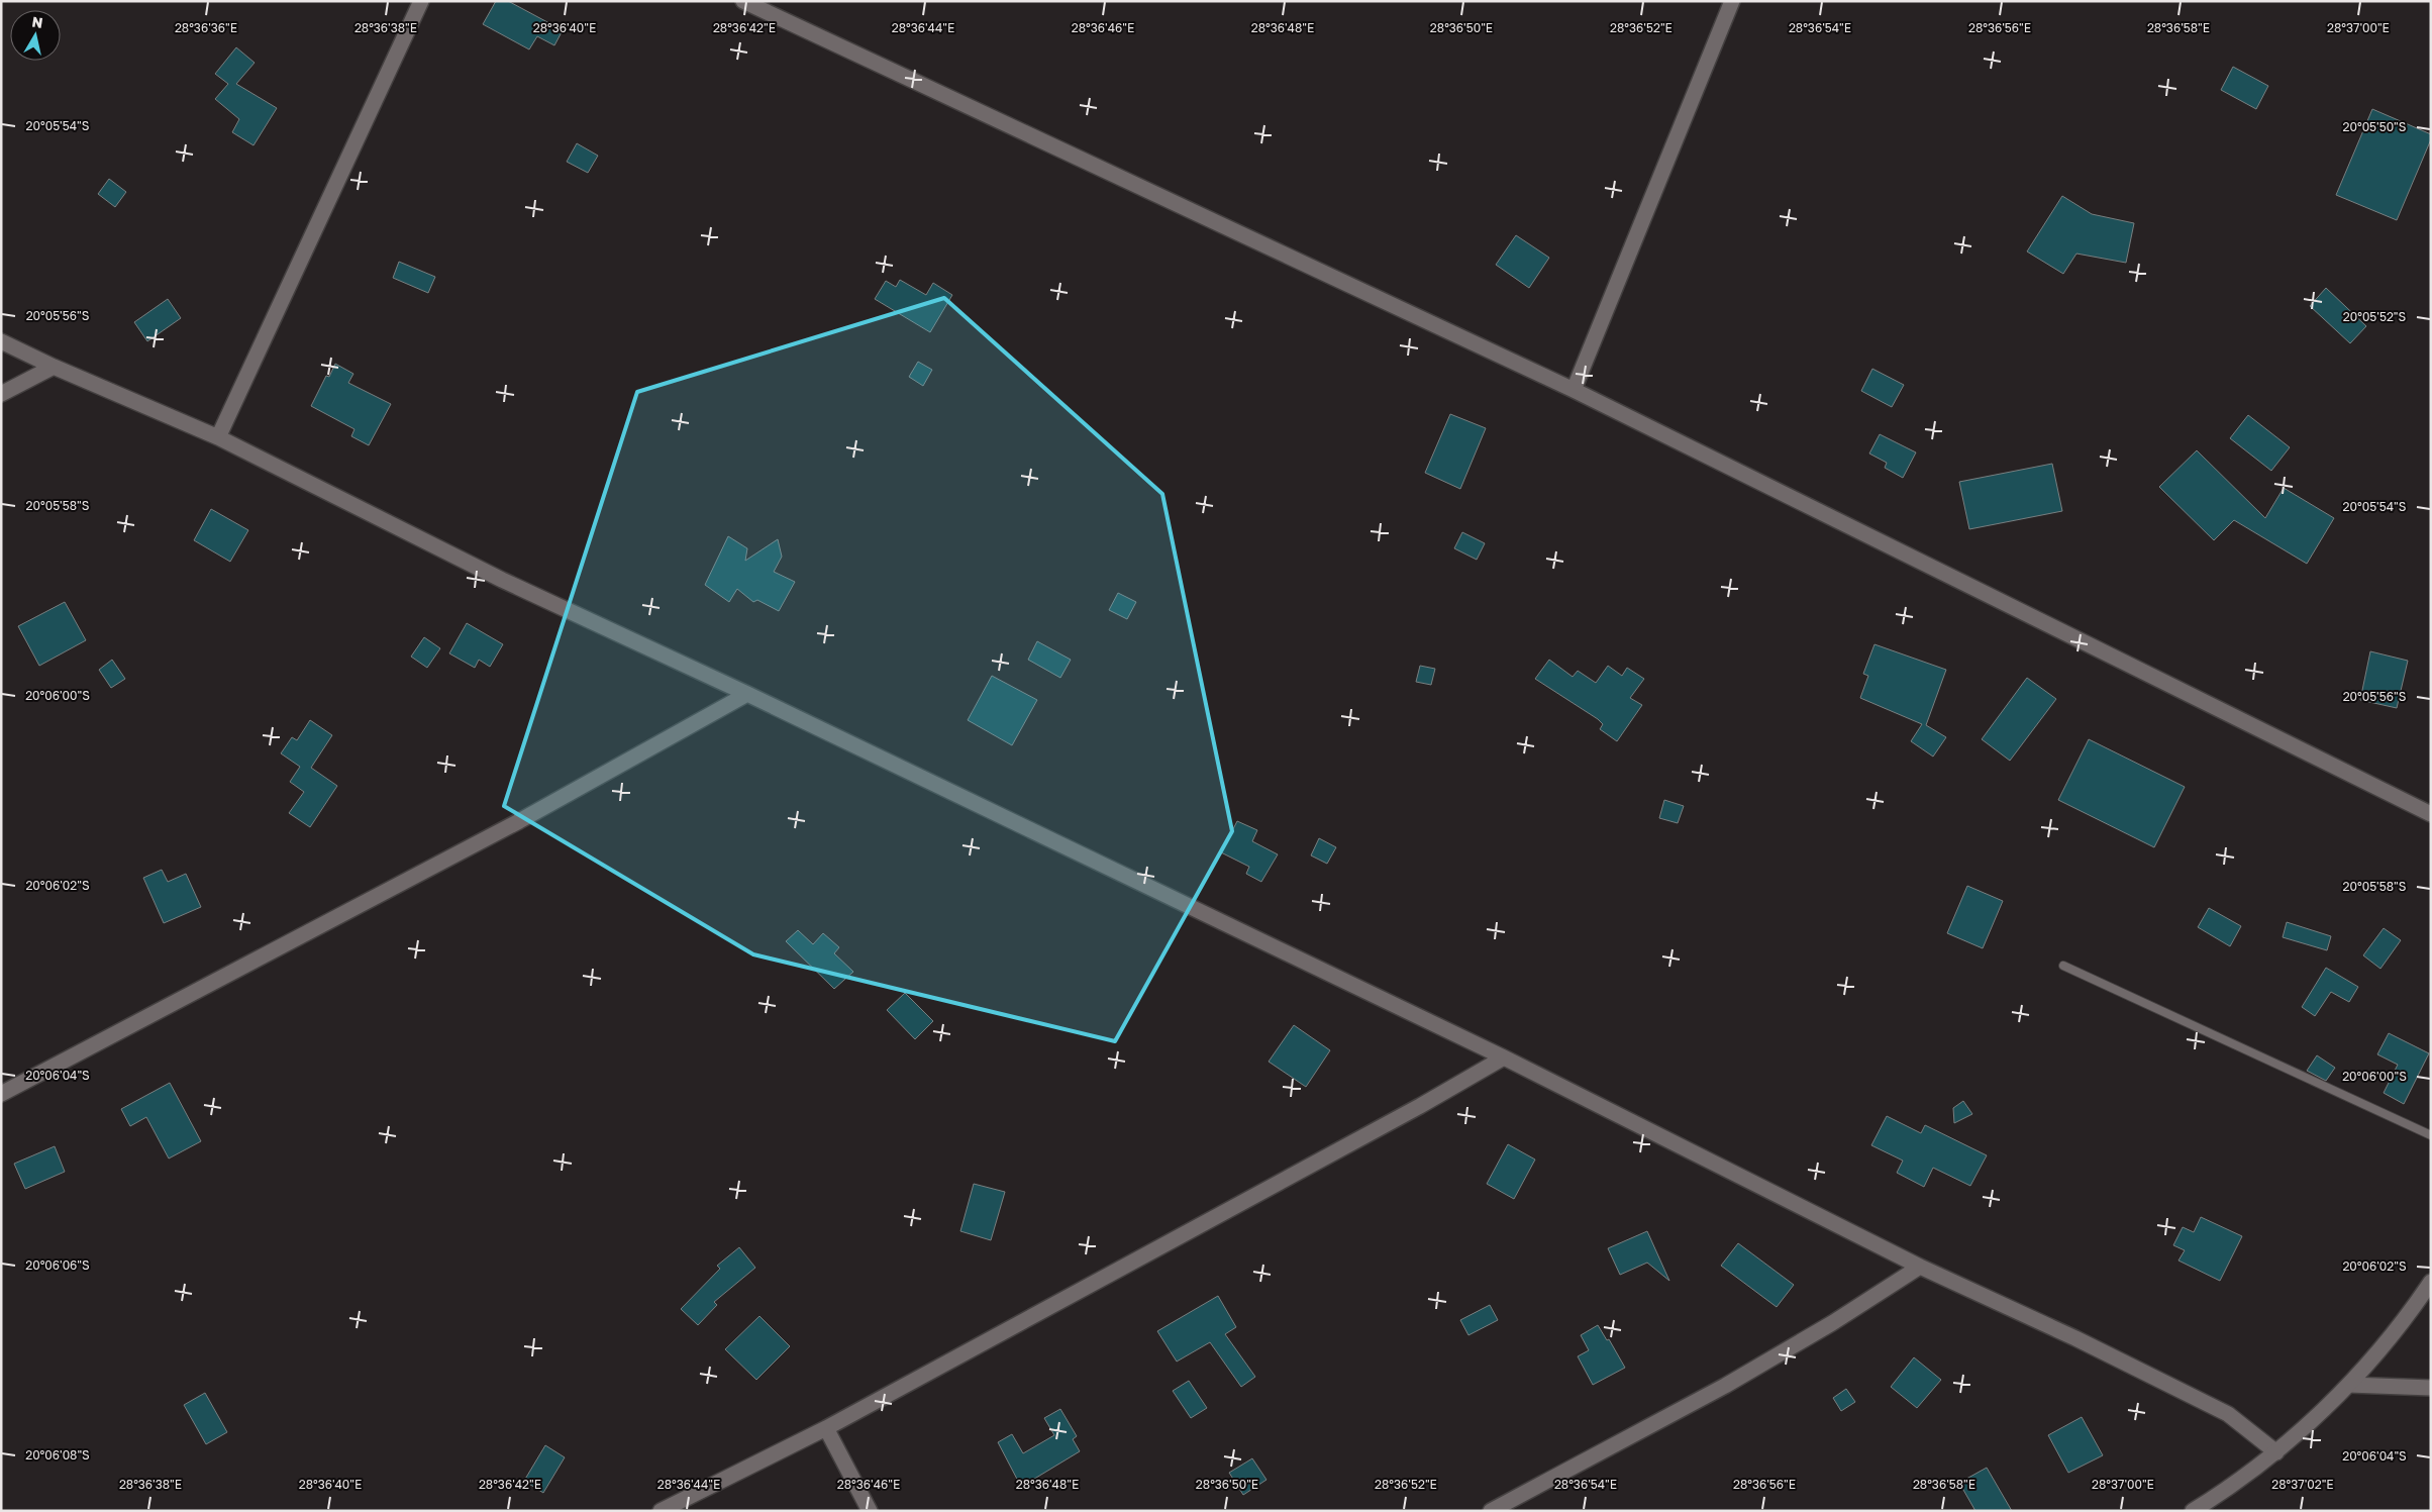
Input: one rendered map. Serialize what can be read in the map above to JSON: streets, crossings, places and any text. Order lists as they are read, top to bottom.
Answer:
{
  "north": "top",
  "coordinates": [
    "28°36'36\"E",
    "28°36'38\"E",
    "28°36'40\"E",
    "28°36'42\"E",
    "28°36'44\"E",
    "28°36'46\"E",
    "28°36'48\"E",
    "28°36'50\"E",
    "28°36'52\"E",
    "28°36'54\"E",
    "28°36'56\"E",
    "28°36'58\"E",
    "28°37'00\"E",
    "20°05'54\"S",
    "20°05'50\"S",
    "20°05'56\"S",
    "20°05'52\"S",
    "20°05'58\"S",
    "20°06'00\"S",
    "20°06'02\"S",
    "20°06'04\"S",
    "20°06'06\"S",
    "20°06'08\"S",
    "28°37'02\"E"
  ]
}
